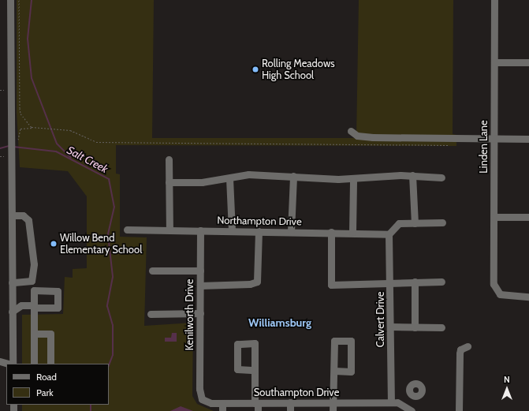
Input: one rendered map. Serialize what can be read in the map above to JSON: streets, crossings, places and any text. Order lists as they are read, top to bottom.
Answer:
{
  "streets": {
    "street": [
      "Linden Lane",
      "Northampton Drive",
      "Kenilworth Drive",
      "Calvert Drive",
      "Southampton Drive"
    ]
  },
  "crossings": [
    ["Northampton Drive", "Kenilworth Drive"],
    ["Northampton Drive", "Calvert Drive"],
    ["Kenilworth Drive", "Southampton Drive"],
    ["Calvert Drive", "Southampton Drive"]
  ],
  "districts": ["Williamsburg"],
  "water": ["Salt Creek"],
  "places": ["Rolling Meadows High School", "Willow Bend Elementary School"],
  "legend": ["Road", "Park"],
  "north": "top"
}
